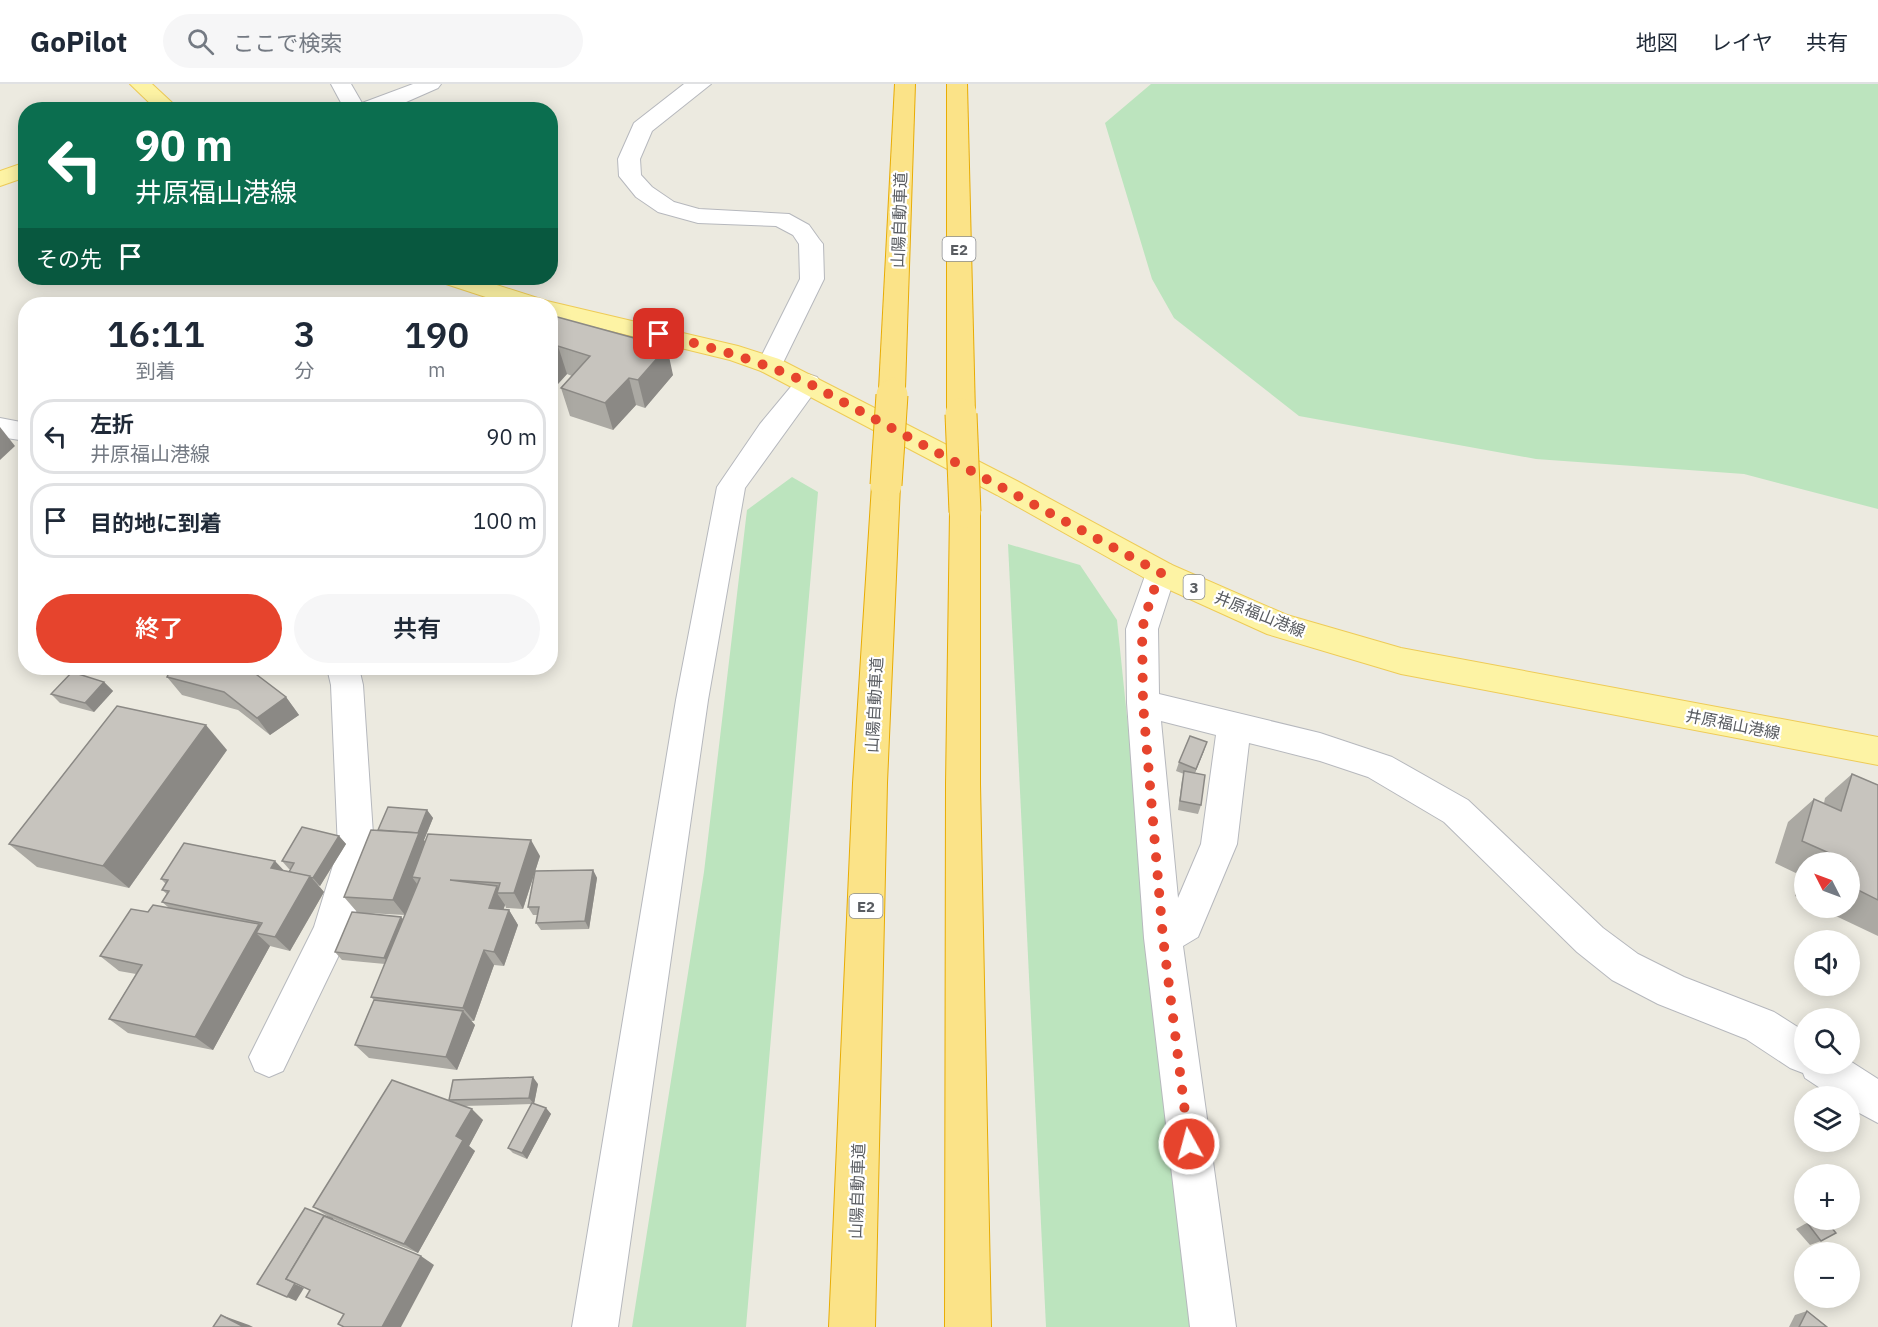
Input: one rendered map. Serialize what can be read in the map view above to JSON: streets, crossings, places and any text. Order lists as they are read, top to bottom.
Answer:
{
  "streets": {
    "highway": ["山陽自動車道", "E2"],
    "main road": ["3", "井原福山港線"]
  },
  "north": "top left",
  "page": {
    "header": "GoPilot",
    "search": "ここで検索",
    "nav": ["地図", "レイヤ", "共有"],
    "turn": ["90 m", "井原福山港線"],
    "then": "その先",
    "eta": [
      "16:11",
      "到着",
      "3",
      "分",
      "190",
      "m"
    ],
    "list": [
      {
        "name": "左折",
        "note": "井原福山港線",
        "value": "90 m"
      },
      {
        "name": "目的地に到着",
        "value": "100 m"
      }
    ],
    "buttons": ["終了", "共有"],
    "map_buttons": ["+", "−"]
  }
}
